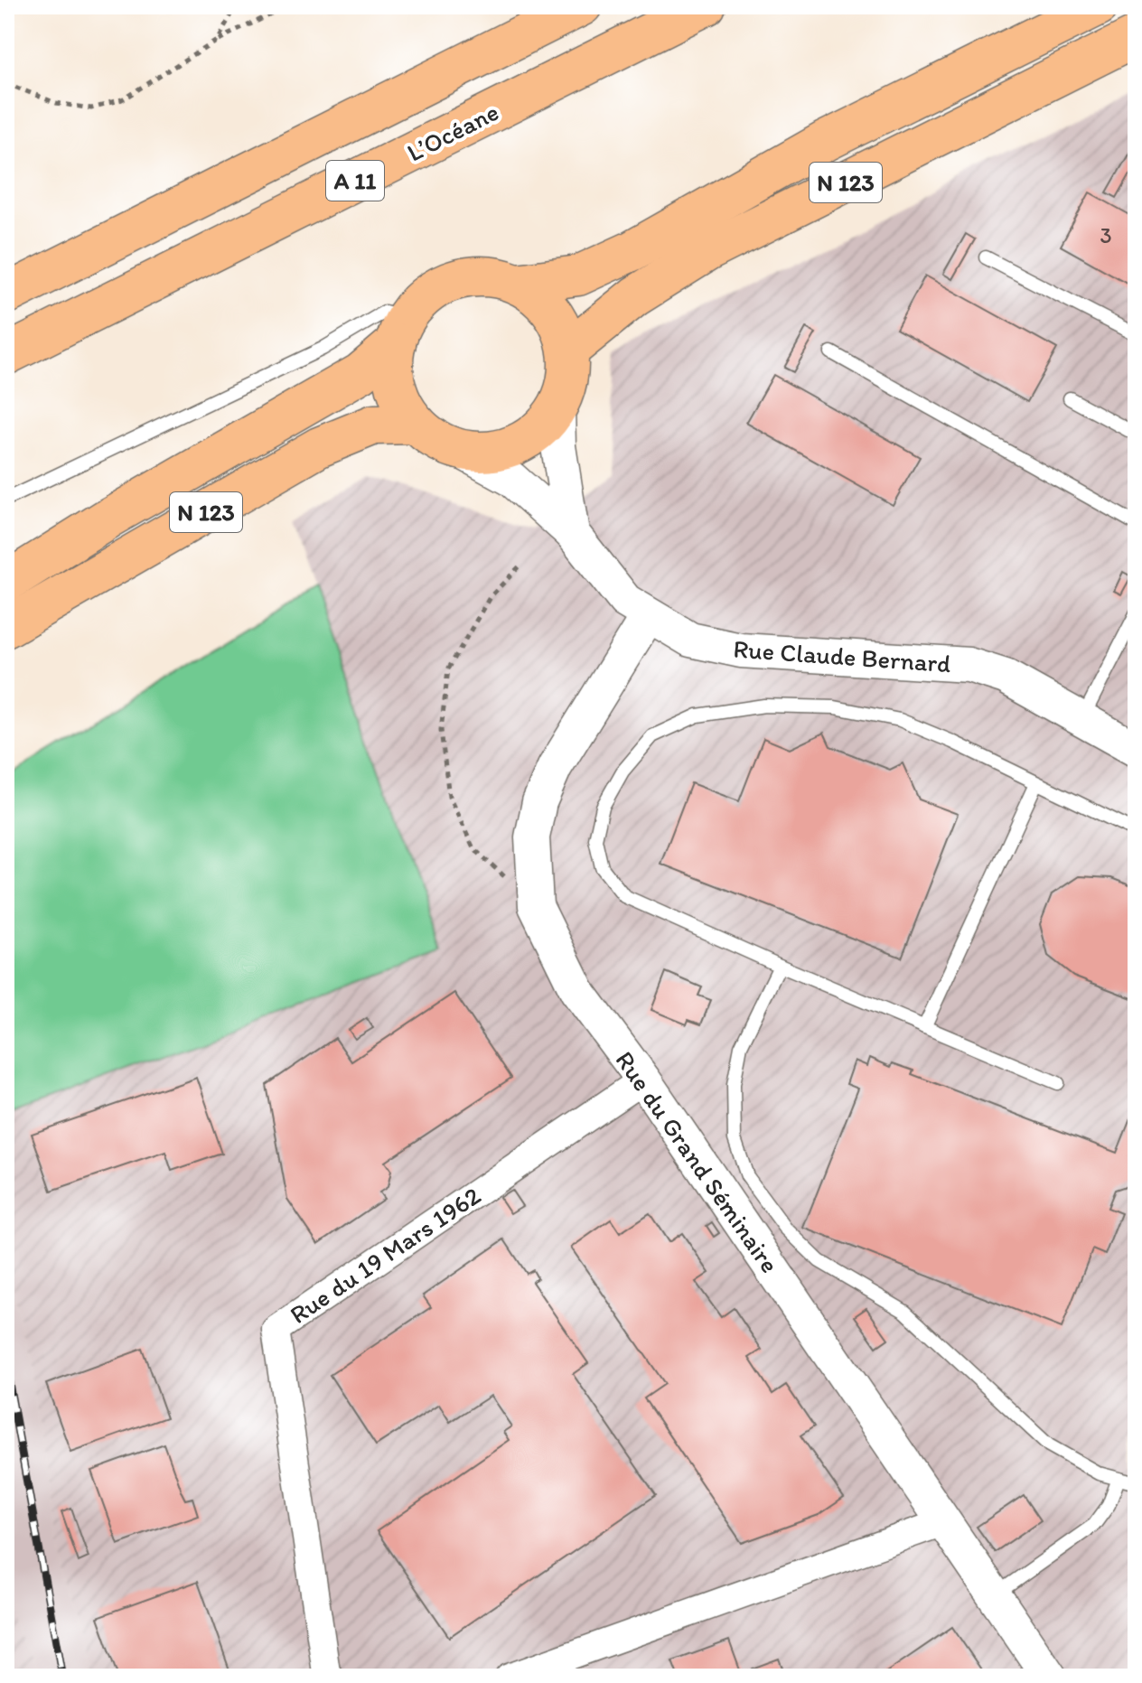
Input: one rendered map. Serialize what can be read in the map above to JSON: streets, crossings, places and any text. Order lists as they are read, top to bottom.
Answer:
{
  "streets": {
    "main road": ["L’Océane", "A 11", "N 123"],
    "street": ["Rue Claude Bernard", "Rue du Grand Séminaire", "Rue du 19 Mars 1962"]
  },
  "crossings": [
    ["N 123", "Rue Claude Bernard"],
    ["Rue Claude Bernard", "Rue du Grand Séminaire"],
    ["Rue du Grand Séminaire", "Rue du 19 Mars 1962"]
  ],
  "house_numbers": ["3"]
}
